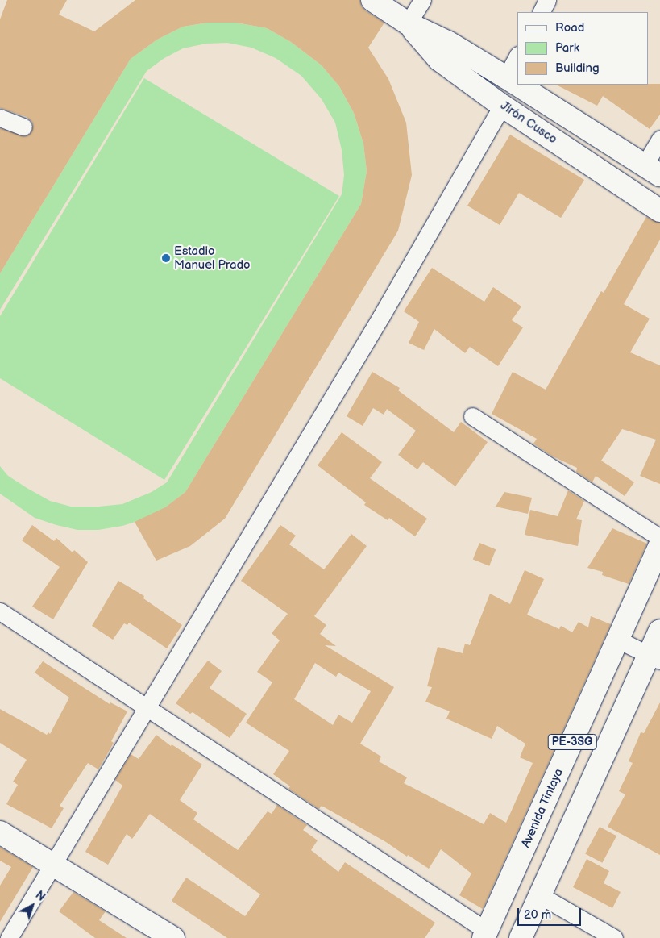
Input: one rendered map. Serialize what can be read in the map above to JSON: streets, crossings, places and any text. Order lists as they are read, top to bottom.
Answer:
{
  "streets": {
    "main road": ["Jirón Cusco", "PE-3SG", "Avenida Tintaya"]
  },
  "places": ["Estadio Manuel Prado"],
  "legend": ["Road", "Park", "Building"],
  "scale_bar": "20 m",
  "north": "top right"
}
